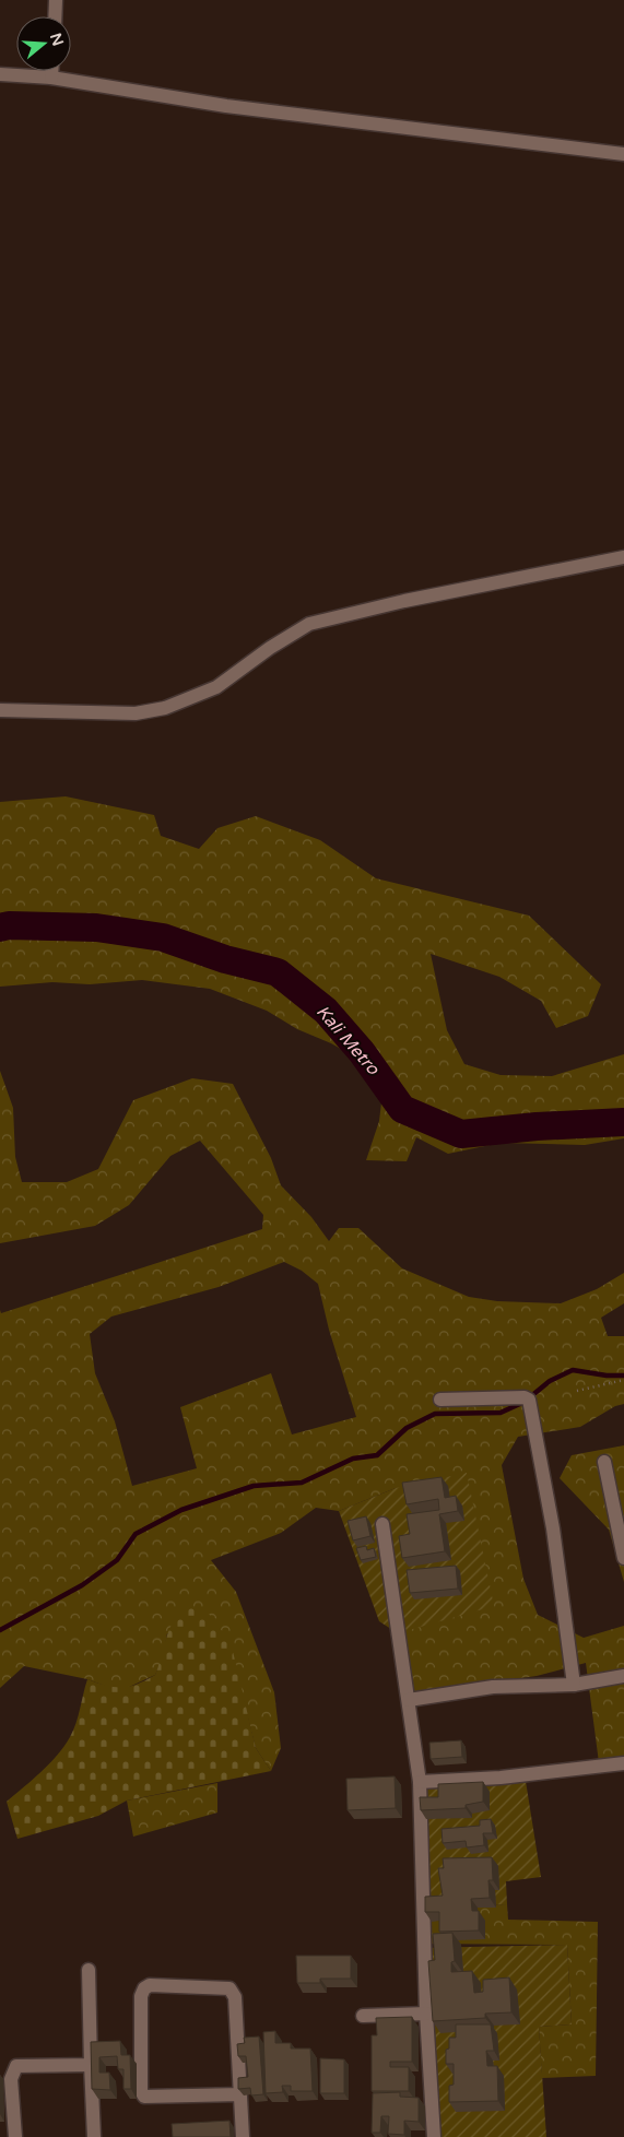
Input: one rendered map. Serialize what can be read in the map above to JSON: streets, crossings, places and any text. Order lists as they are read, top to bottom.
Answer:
{
  "water": ["Kali Metro"],
  "north": "right"
}
